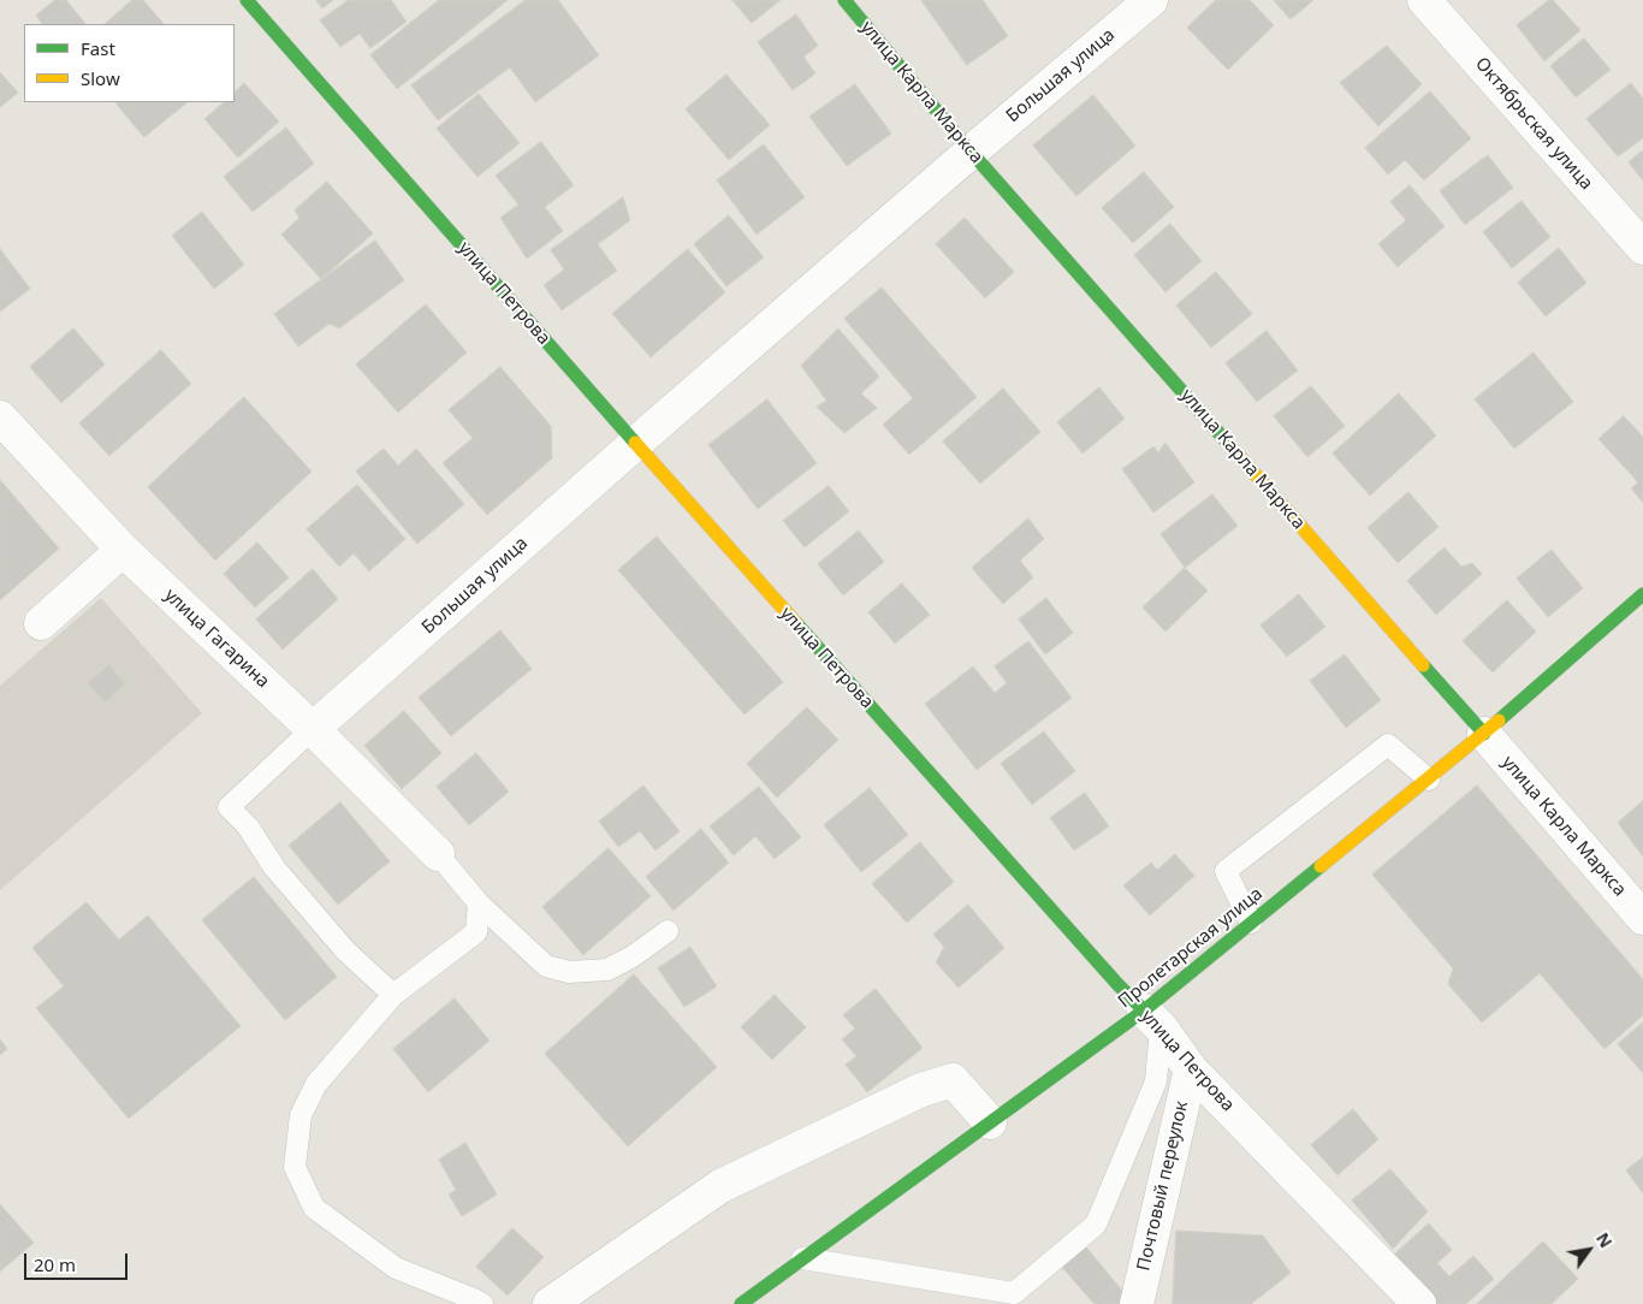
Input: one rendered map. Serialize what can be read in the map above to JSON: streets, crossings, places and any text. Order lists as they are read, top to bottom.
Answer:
{
  "streets": {
    "street": [
      "Большая улица",
      "улица Карла Маркса",
      "Октябрьская улица",
      "улица Петрова",
      "улица Гагарина",
      "Пролетарская улица",
      "Почтовый переулок"
    ]
  },
  "crossings": [
    ["Большая улица", "улица Карла Маркса"],
    ["Большая улица", "улица Петрова"],
    ["Большая улица", "улица Гагарина"],
    ["улица Карла Маркса", "Пролетарская улица"],
    ["улица Петрова", "Пролетарская улица"],
    ["улица Петрова", "Почтовый переулок"]
  ],
  "legend": ["Fast", "Slow"],
  "scale_bar": "20 m",
  "north": "top right"
}
